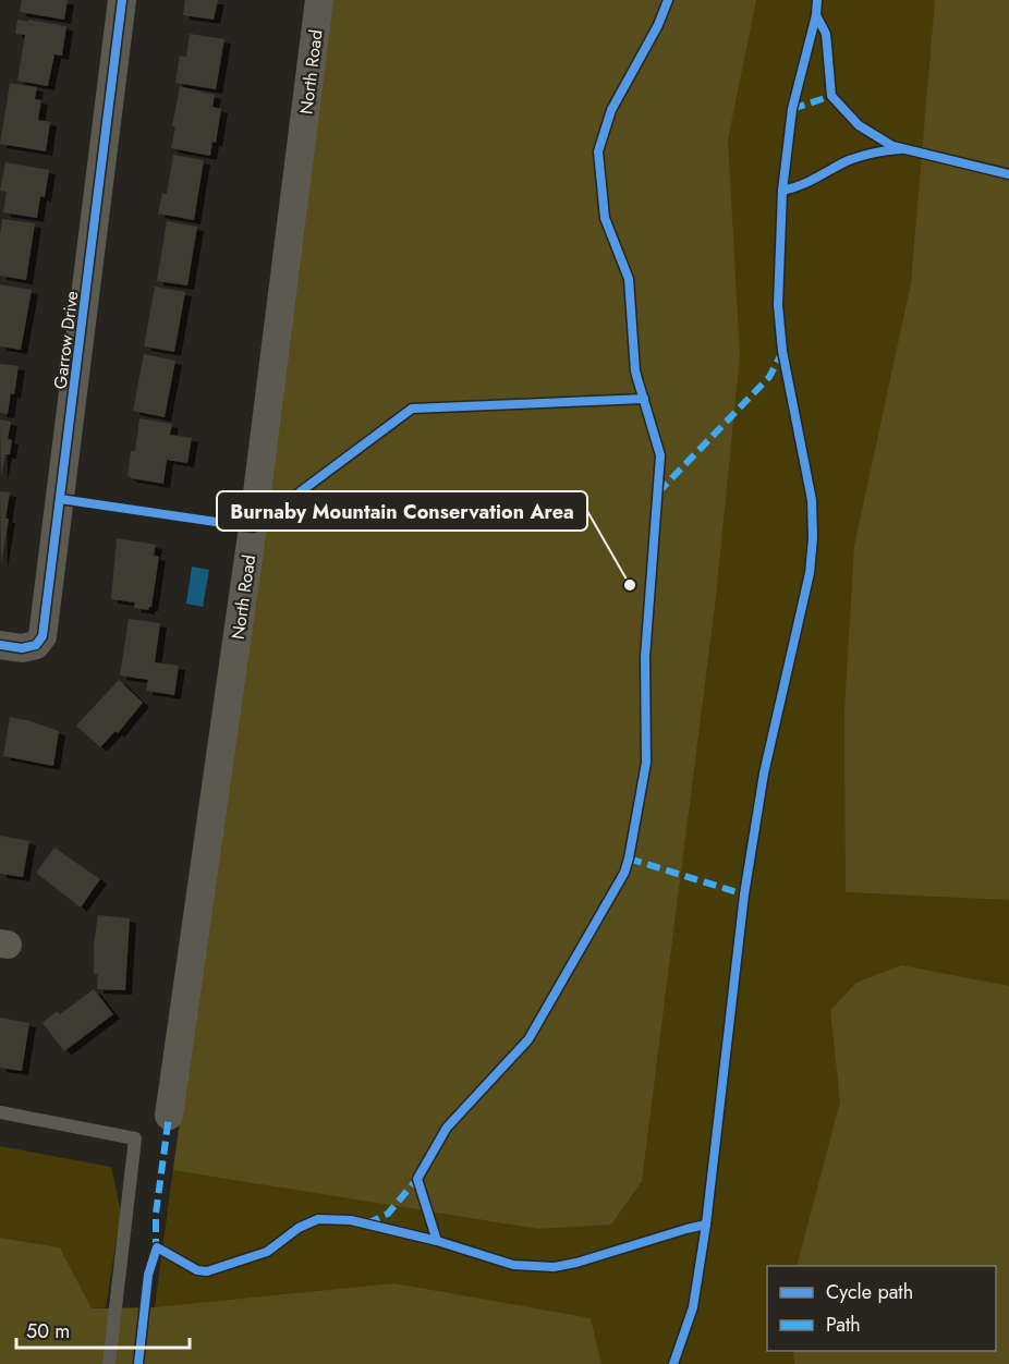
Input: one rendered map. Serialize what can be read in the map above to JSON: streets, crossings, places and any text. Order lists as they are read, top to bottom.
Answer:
{
  "streets": {
    "street": ["North Road", "Garrow Drive"]
  },
  "places": ["Burnaby Mountain Conservation Area"],
  "legend": ["Cycle path", "Path"],
  "scale_bar": "50 m"
}
